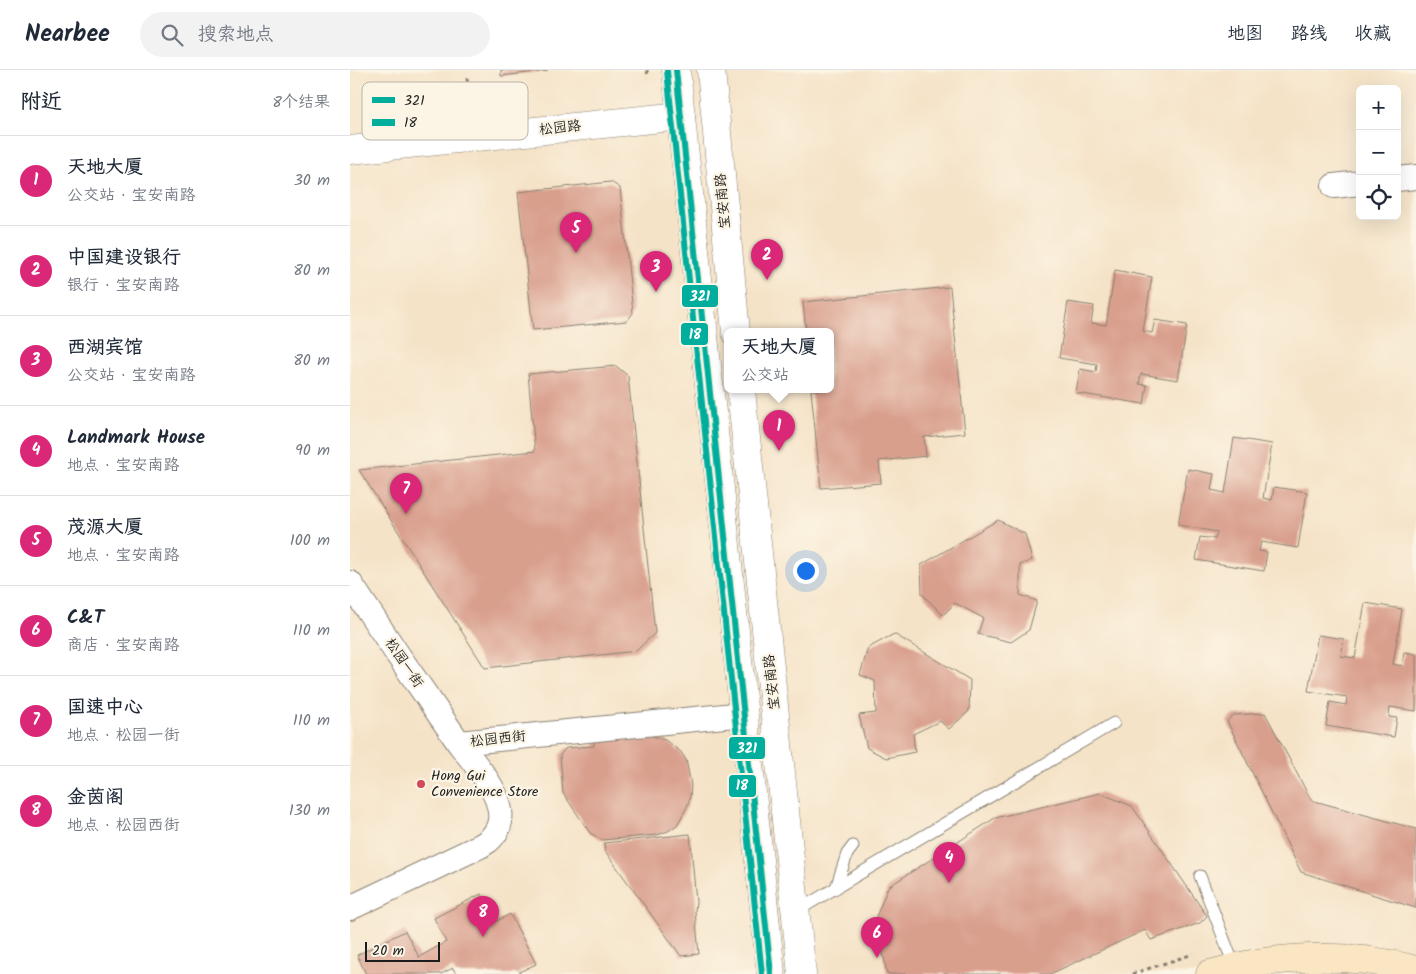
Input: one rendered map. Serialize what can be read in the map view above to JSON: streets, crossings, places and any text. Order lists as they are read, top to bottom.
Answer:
{
  "streets": {
    "street": [
      "松园路",
      "宝安南路",
      "松园一街",
      "松园西街"
    ]
  },
  "crossings": [
    ["松园一街", "松园西街"]
  ],
  "places": ["Hong Gui Convenience Store"],
  "lines": ["transit line 321", "transit line 18"],
  "legend": ["321", "18"],
  "scale_bar": "20 m",
  "page": {
    "header": "Nearbee",
    "search": "搜索地点",
    "nav": ["地图", "路线", "收藏"],
    "heading": ["附近", "8个结果"],
    "map_buttons": ["+", "−"],
    "list": [
      {
        "mark": "1",
        "name": "天地大厦",
        "note": "公交站 · 宝安南路",
        "value": "30 m"
      },
      {
        "mark": "2",
        "name": "中国建设银行",
        "note": "银行 · 宝安南路",
        "value": "80 m"
      },
      {
        "mark": "3",
        "name": "西湖宾馆",
        "note": "公交站 · 宝安南路",
        "value": "80 m"
      },
      {
        "mark": "4",
        "name": "Landmark House",
        "note": "地点 · 宝安南路",
        "value": "90 m"
      },
      {
        "mark": "5",
        "name": "茂源大厦",
        "note": "地点 · 宝安南路",
        "value": "100 m"
      },
      {
        "mark": "6",
        "name": "C&T",
        "note": "商店 · 宝安南路",
        "value": "110 m"
      },
      {
        "mark": "7",
        "name": "国速中心",
        "note": "地点 · 松园一街",
        "value": "110 m"
      },
      {
        "mark": "8",
        "name": "金茵阁",
        "note": "地点 · 松园西街",
        "value": "130 m"
      }
    ],
    "pins": [
      "5",
      "2",
      "3",
      "1",
      "7",
      "4",
      "8",
      "6"
    ],
    "popup": ["天地大厦", "公交站"],
    "scale": "20 m"
  }
}
